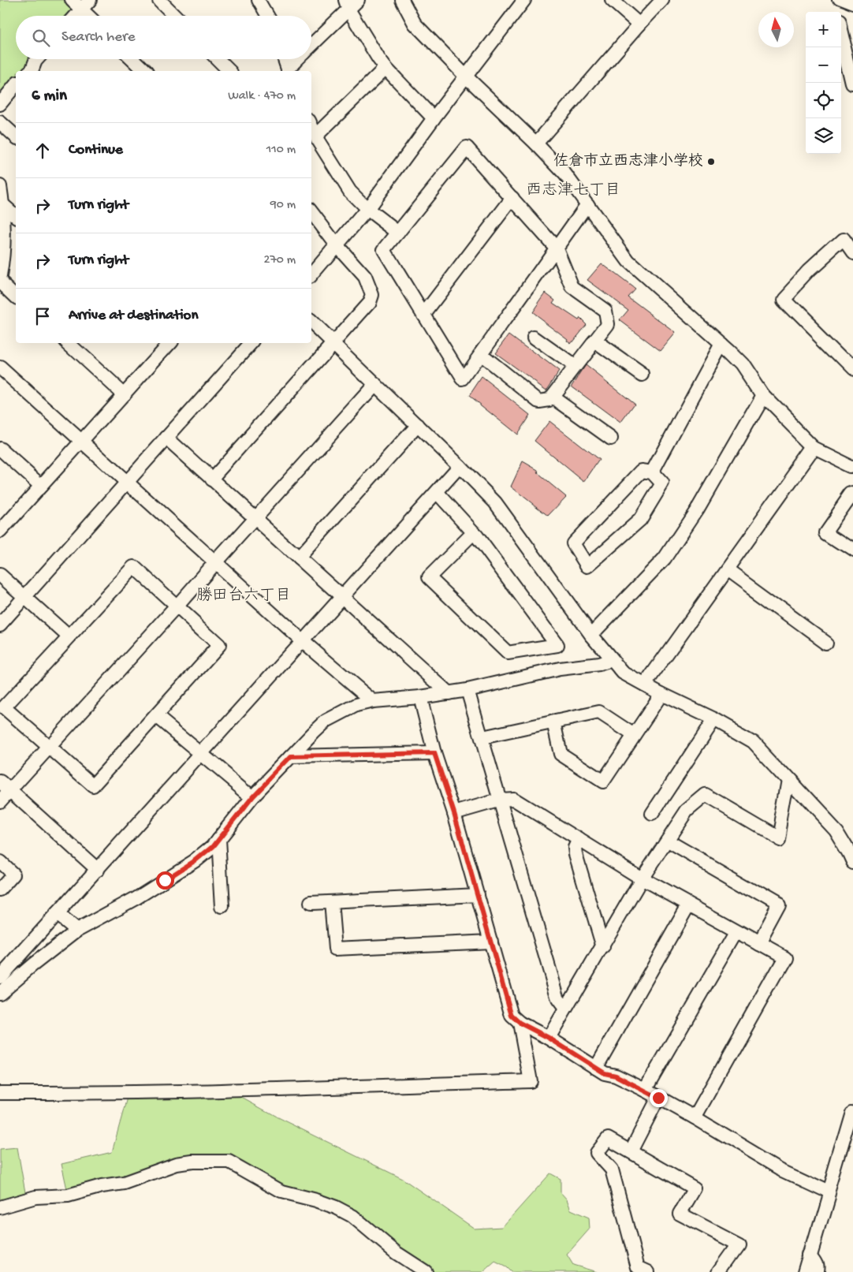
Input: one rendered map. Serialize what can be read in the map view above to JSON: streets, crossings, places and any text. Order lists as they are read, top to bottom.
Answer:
{
  "districts": ["西志津七丁目", "勝田台六丁目"],
  "places": ["佐倉市立西志津小学校"],
  "north": "top",
  "page": {
    "map_buttons": ["+", "−"],
    "search": "Search here",
    "heading": ["6 min", "Walk · 470 m"],
    "list": [
      ["Continue", "110 m"],
      ["Turn right", "90 m"],
      ["Turn right", "270 m"],
      "Arrive at destination"
    ]
  }
}
